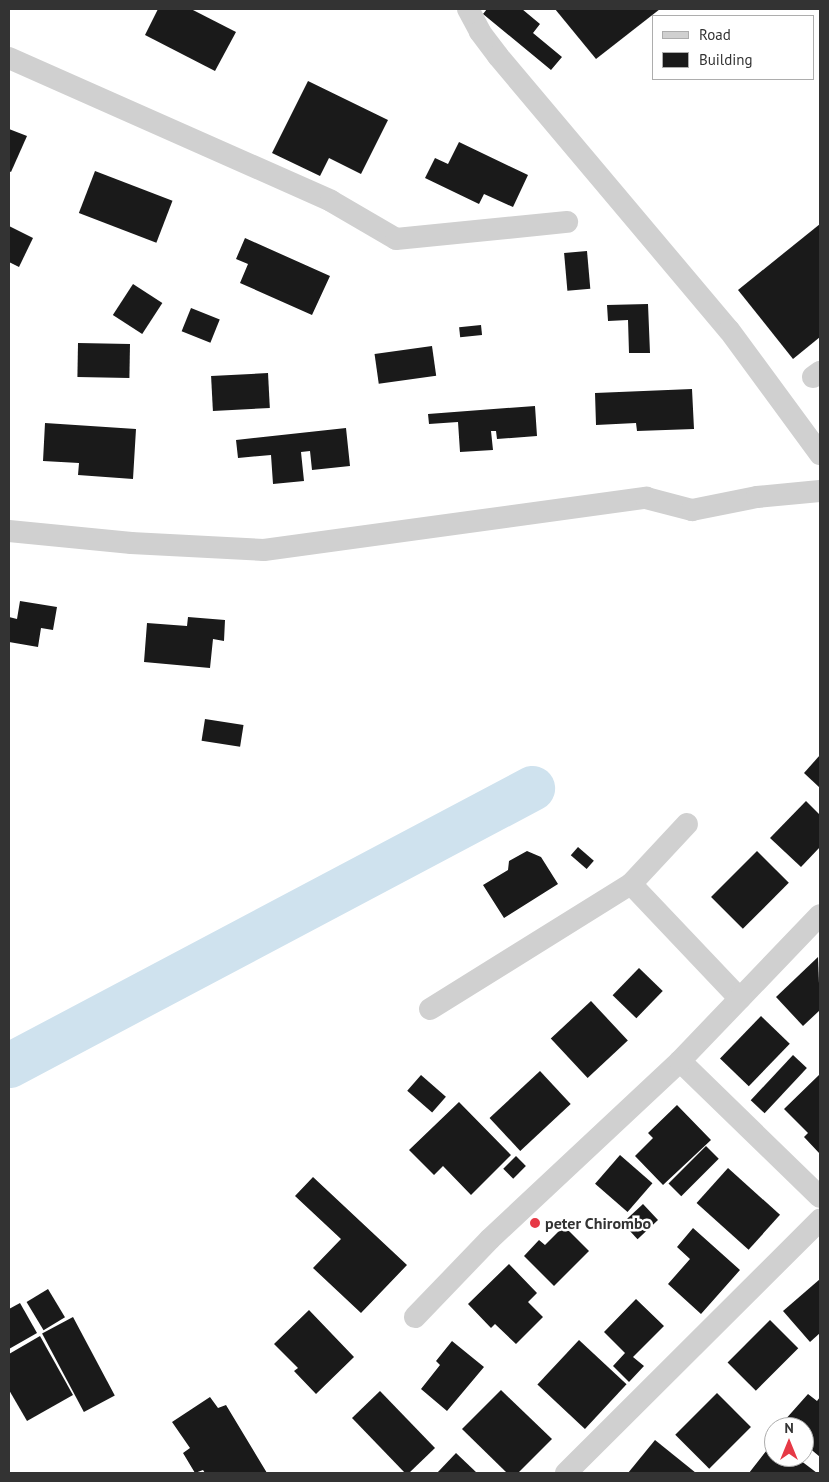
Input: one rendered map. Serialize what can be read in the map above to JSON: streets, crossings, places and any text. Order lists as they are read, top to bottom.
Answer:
{
  "places": ["peter Chirombo"],
  "legend": ["Road", "Building"],
  "north": "top"
}
